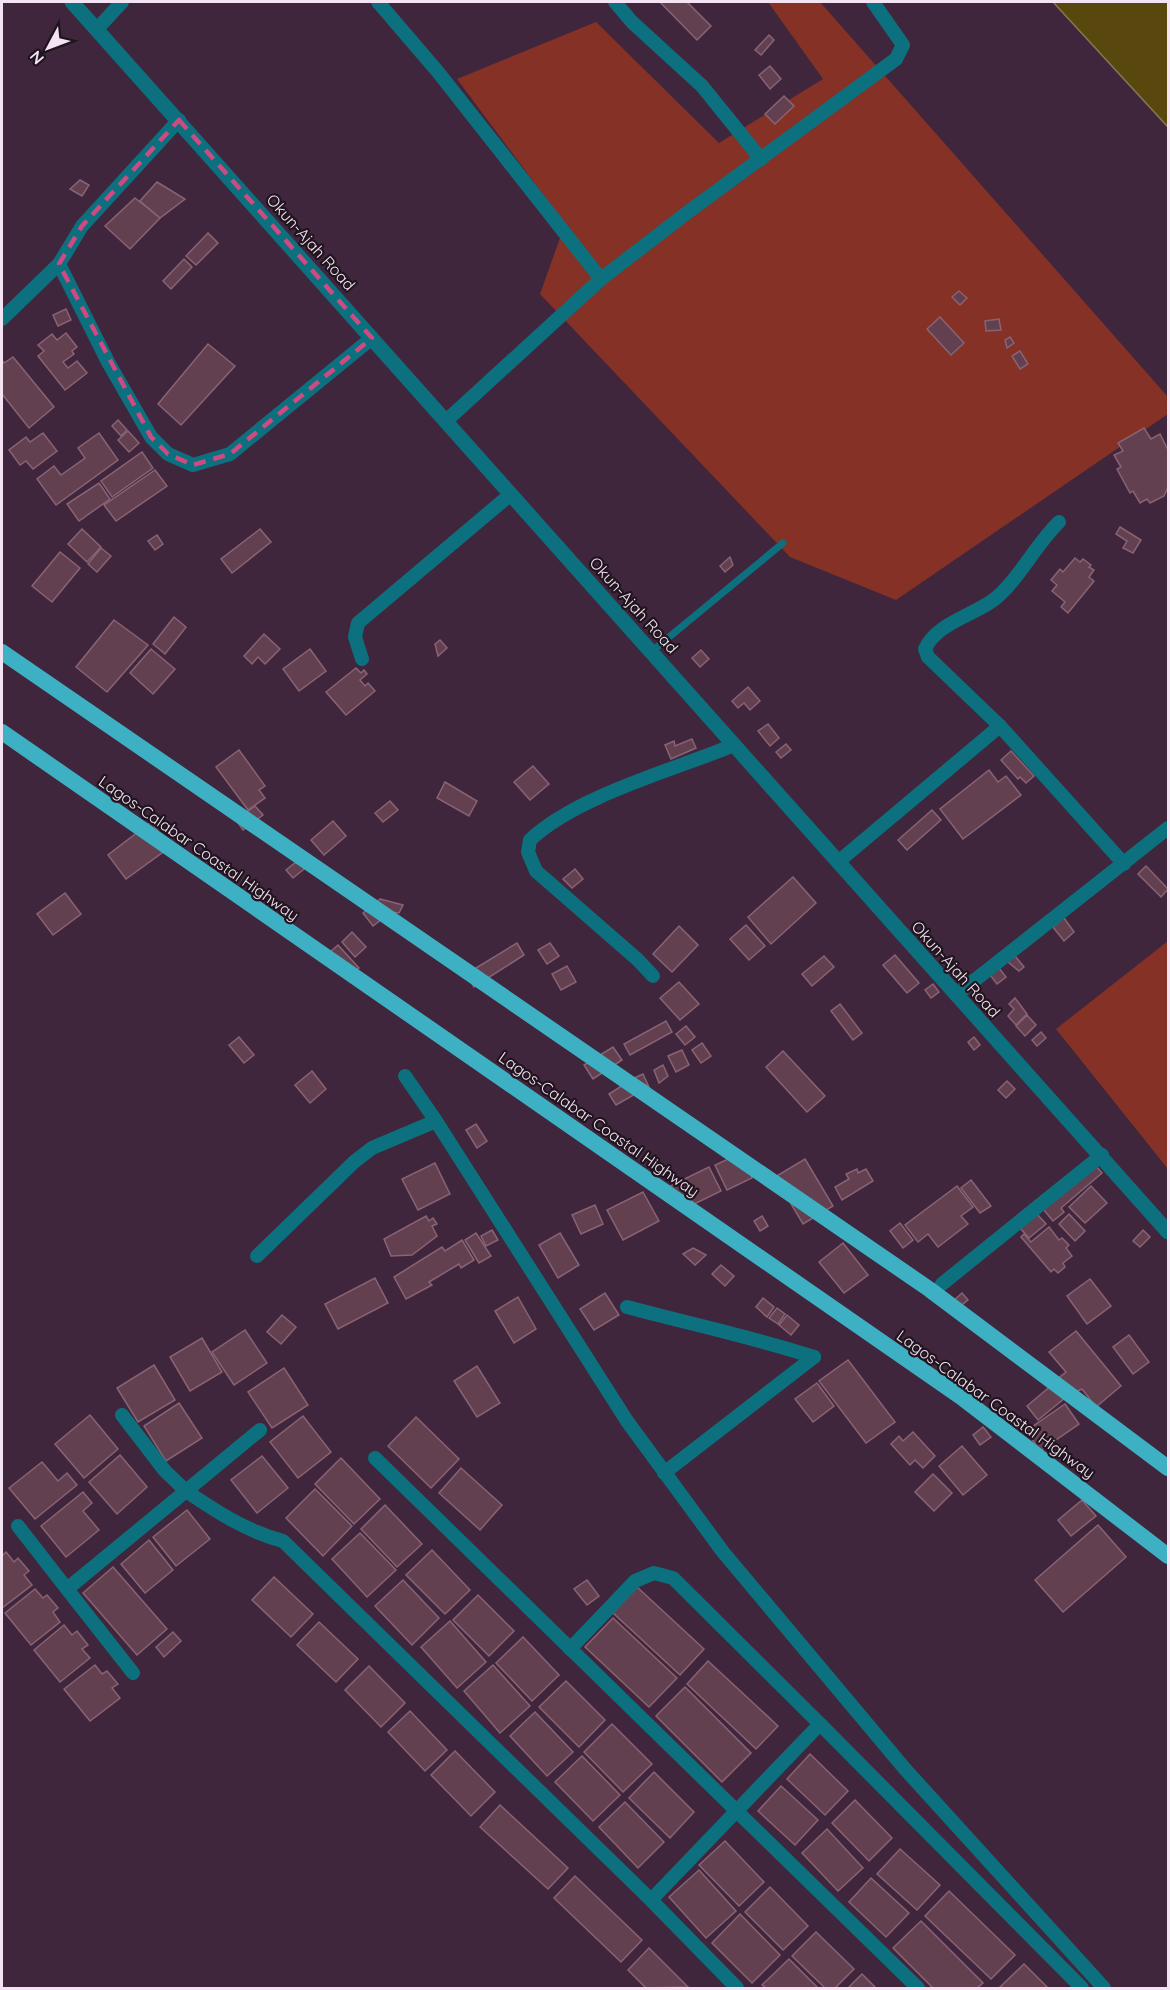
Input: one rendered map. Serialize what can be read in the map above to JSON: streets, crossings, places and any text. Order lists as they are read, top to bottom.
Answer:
{
  "streets": {
    "highway": ["Lagos-Calabar Coastal Highway"],
    "street": ["Okun-Ajah Road"]
  },
  "north": "bottom left"
}
